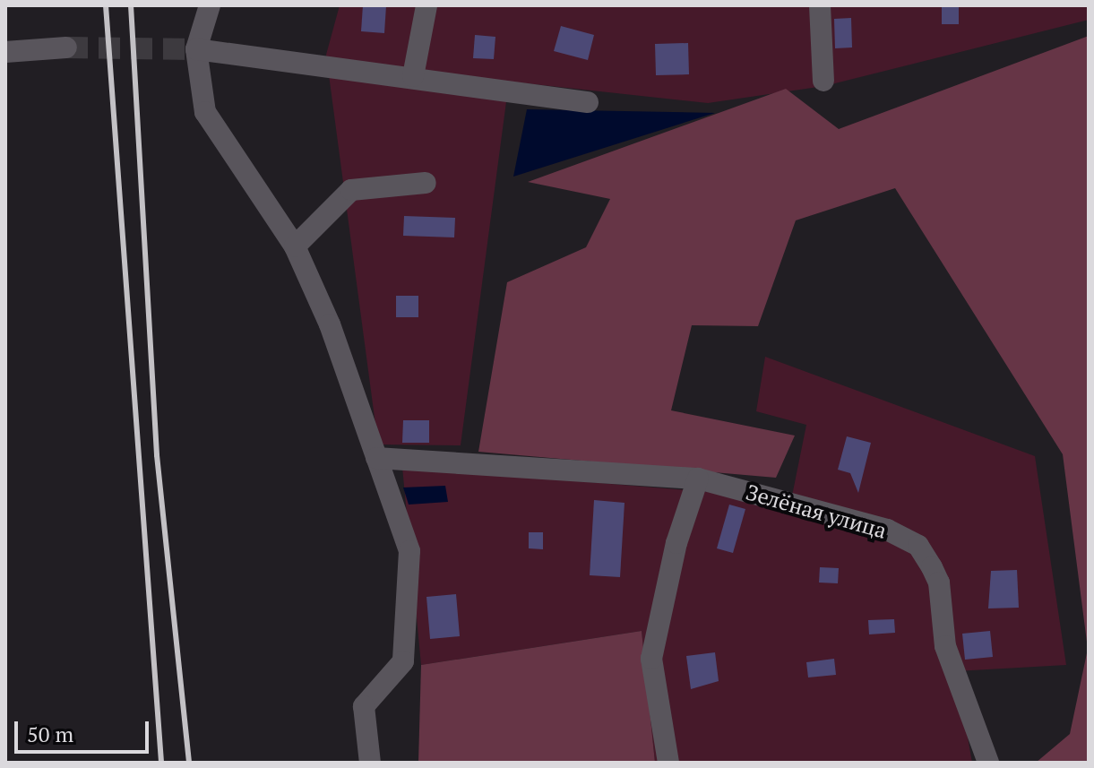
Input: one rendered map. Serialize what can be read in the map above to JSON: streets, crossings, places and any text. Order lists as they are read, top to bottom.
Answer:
{
  "streets": {
    "street": ["Зелёная улица"]
  },
  "scale_bar": "50 m"
}
